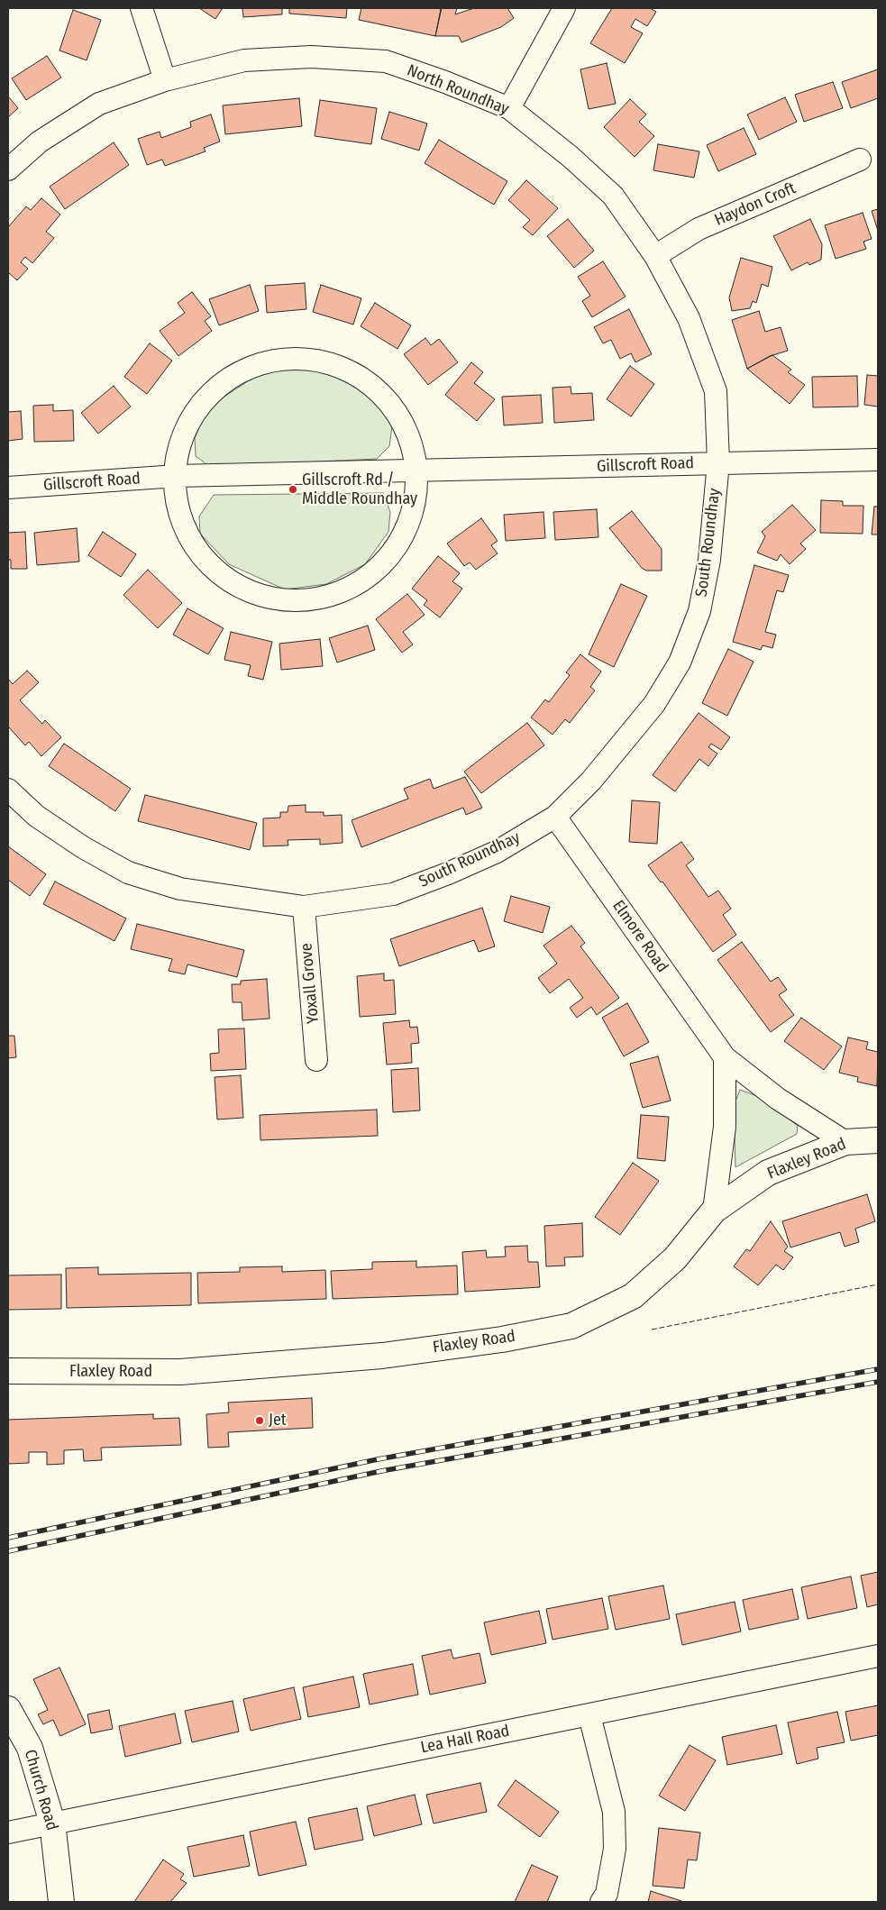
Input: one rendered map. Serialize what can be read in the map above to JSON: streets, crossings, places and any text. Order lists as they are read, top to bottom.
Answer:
{
  "streets": {
    "street": [
      "North Roundhay",
      "Haydon Croft",
      "Gillscroft Road",
      "South Roundhay",
      "Elmore Road",
      "Yoxall Grove",
      "Flaxley Road",
      "Lea Hall Road",
      "Church Road"
    ]
  },
  "crossings": [
    ["North Roundhay", "Haydon Croft"],
    ["North Roundhay", "Gillscroft Road"],
    ["North Roundhay", "South Roundhay"],
    ["Gillscroft Road", "South Roundhay"],
    ["South Roundhay", "Elmore Road"],
    ["South Roundhay", "Yoxall Grove"],
    ["Elmore Road", "Flaxley Road"],
    ["Lea Hall Road", "Church Road"]
  ],
  "places": ["Gillscroft Rd / Middle Roundhay", "Jet"]
}
